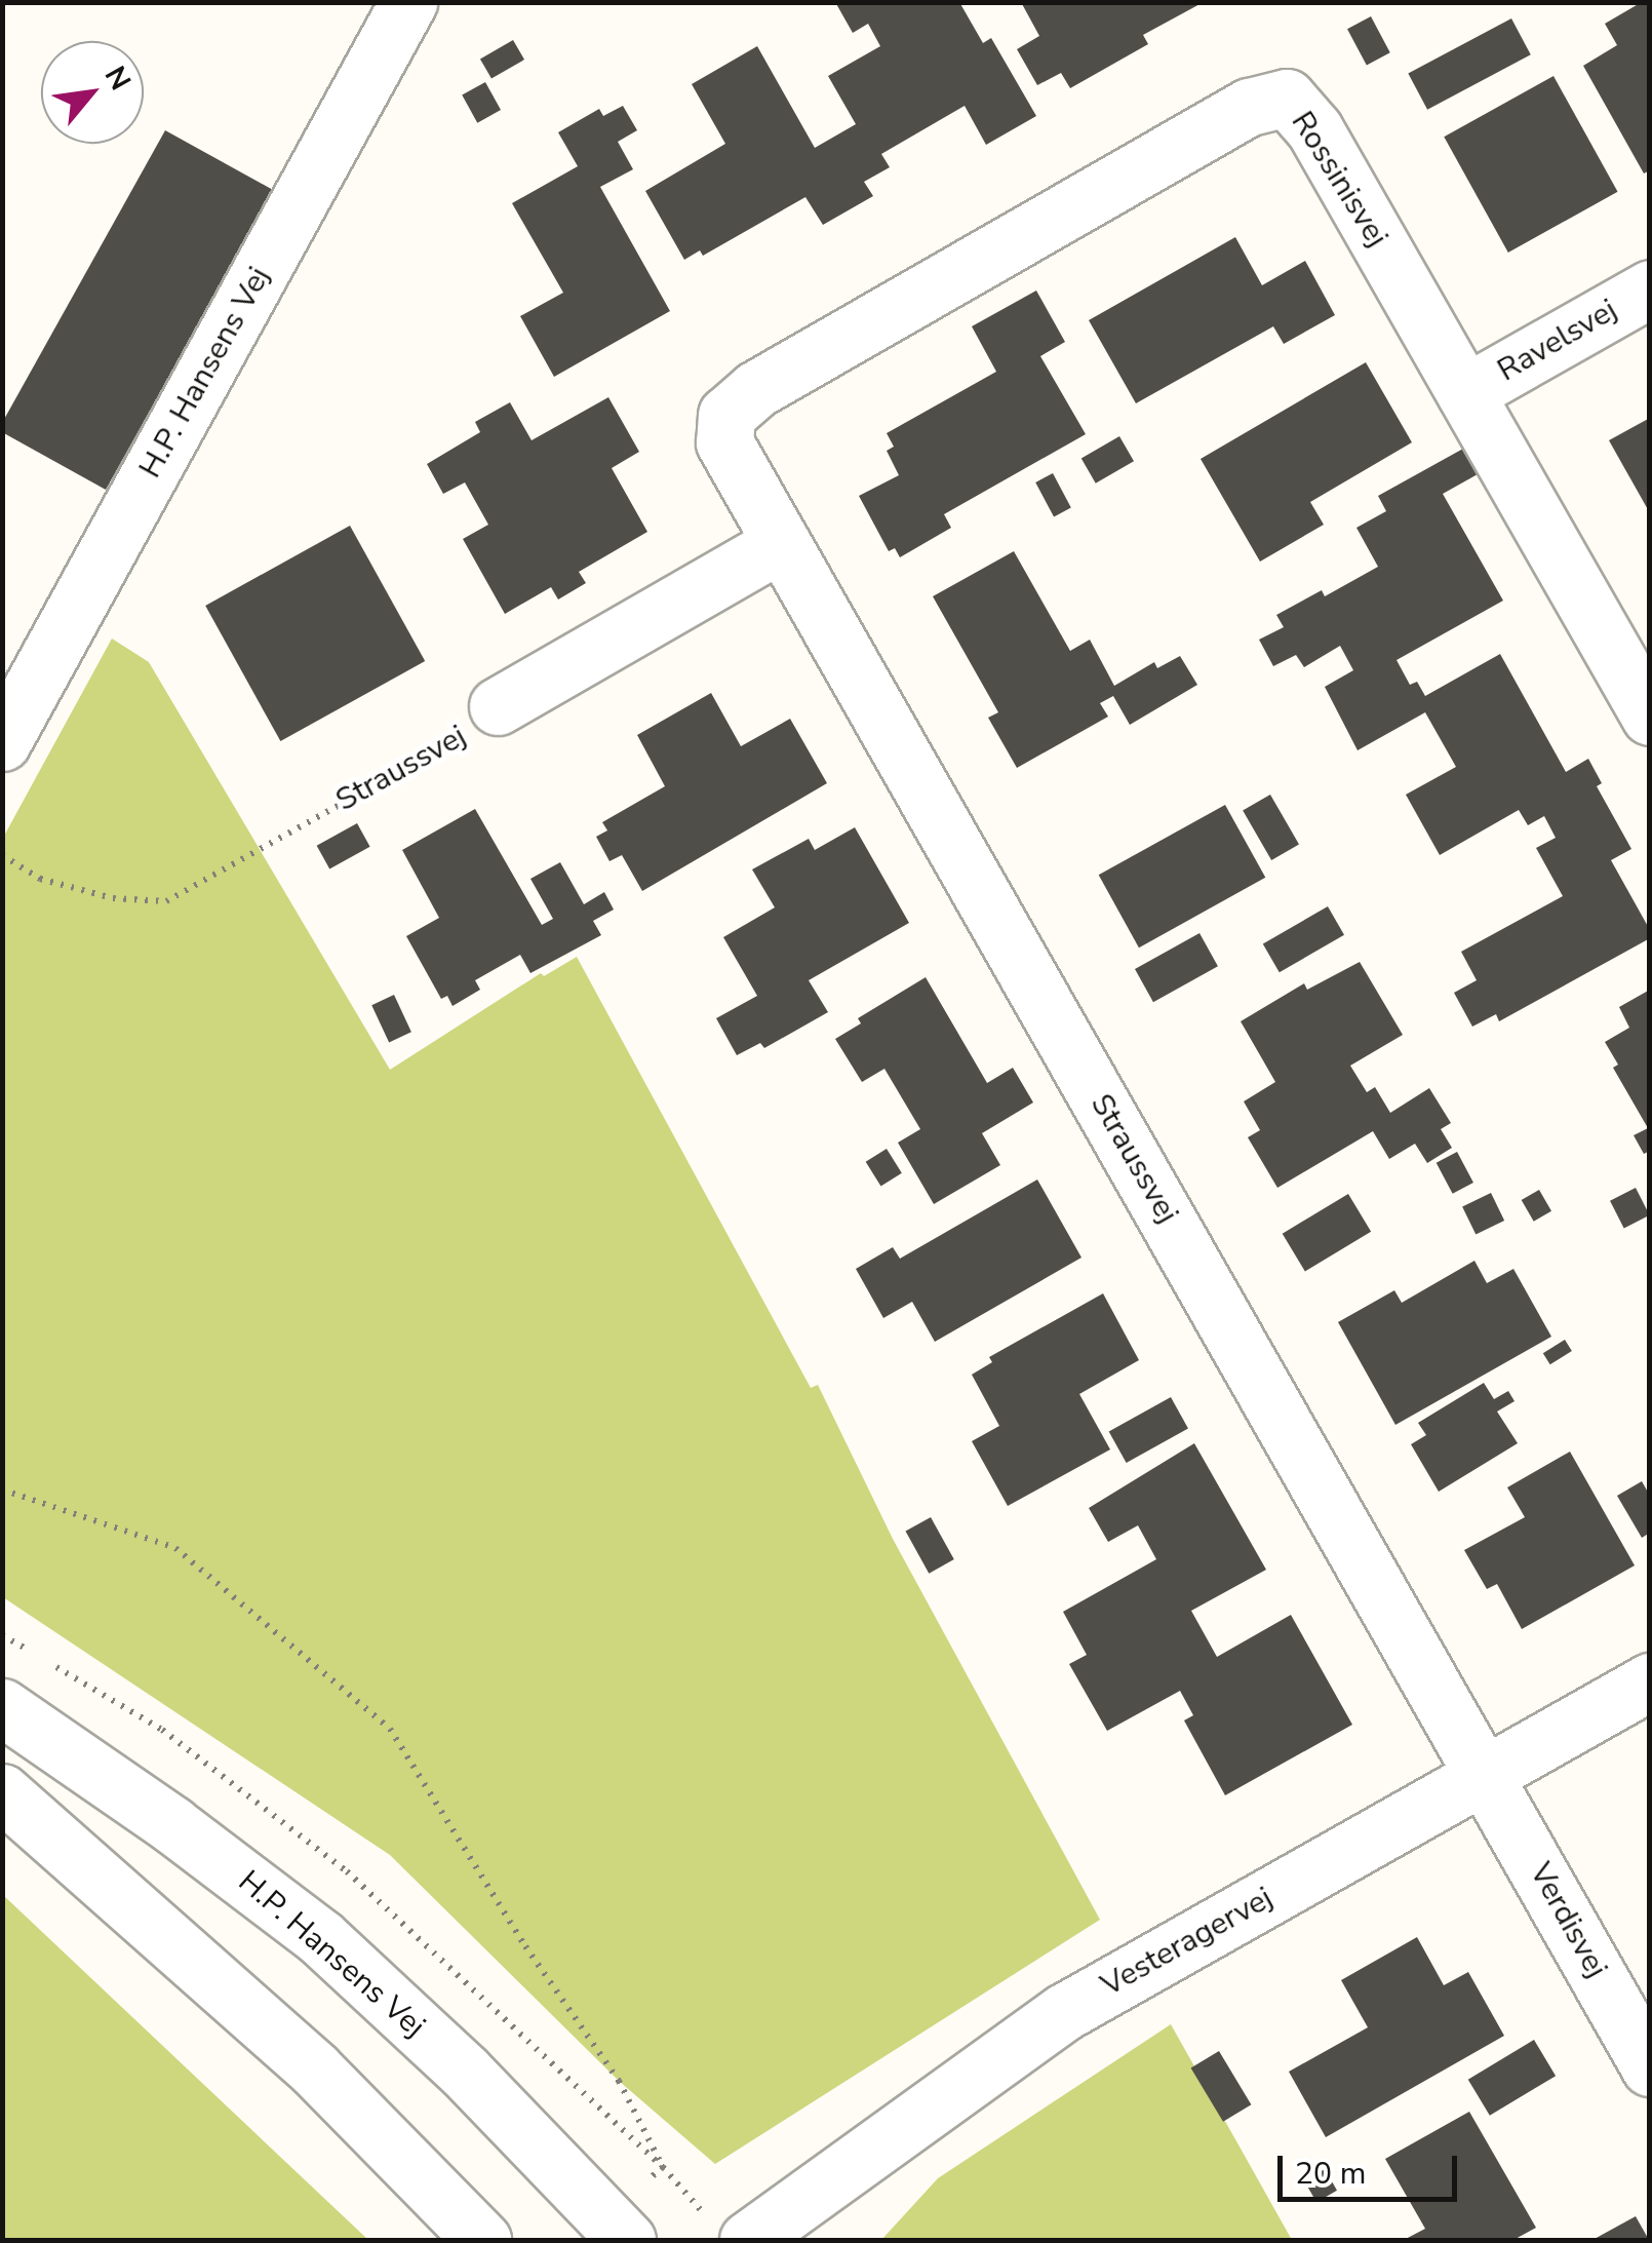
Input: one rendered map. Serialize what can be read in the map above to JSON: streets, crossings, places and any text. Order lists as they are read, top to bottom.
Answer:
{
  "streets": {
    "street": [
      "Rossinisvej",
      "Ravelsvej",
      "H.P. Hansens Vej",
      "Straussvej",
      "Verdisvej",
      "Vesteragervej"
    ]
  },
  "crossings": [
    ["Rossinisvej", "Ravelsvej"],
    ["Rossinisvej", "Straussvej"],
    ["Straussvej", "Verdisvej"],
    ["Straussvej", "Vesteragervej"],
    ["Verdisvej", "Vesteragervej"]
  ],
  "scale_bar": "20 m",
  "north": "top right"
}
